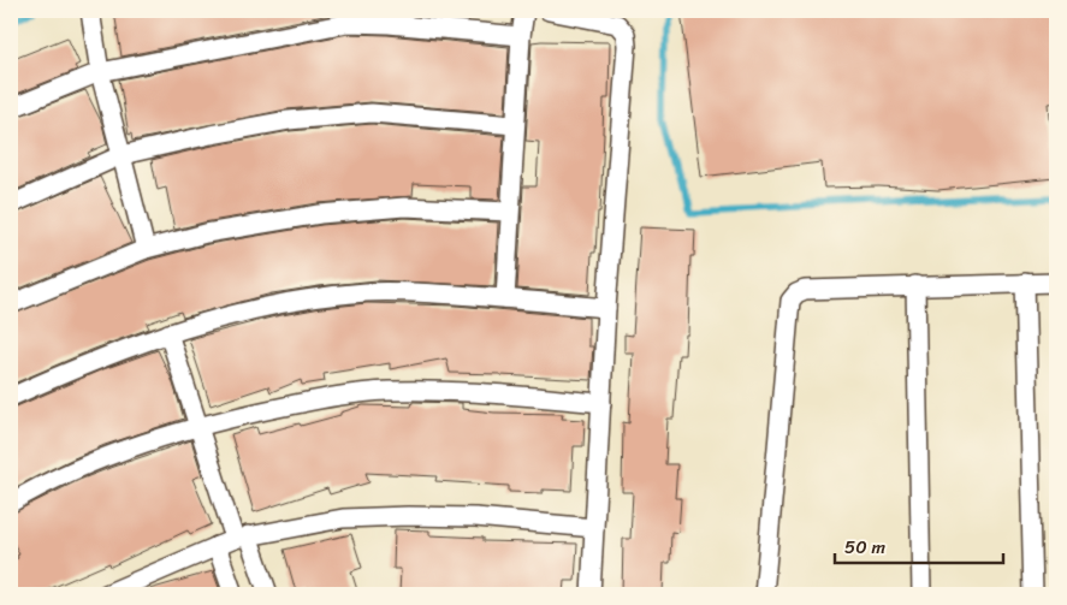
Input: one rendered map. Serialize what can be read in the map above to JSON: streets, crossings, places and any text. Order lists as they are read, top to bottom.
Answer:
{
  "scale_bar": "50 m"
}
